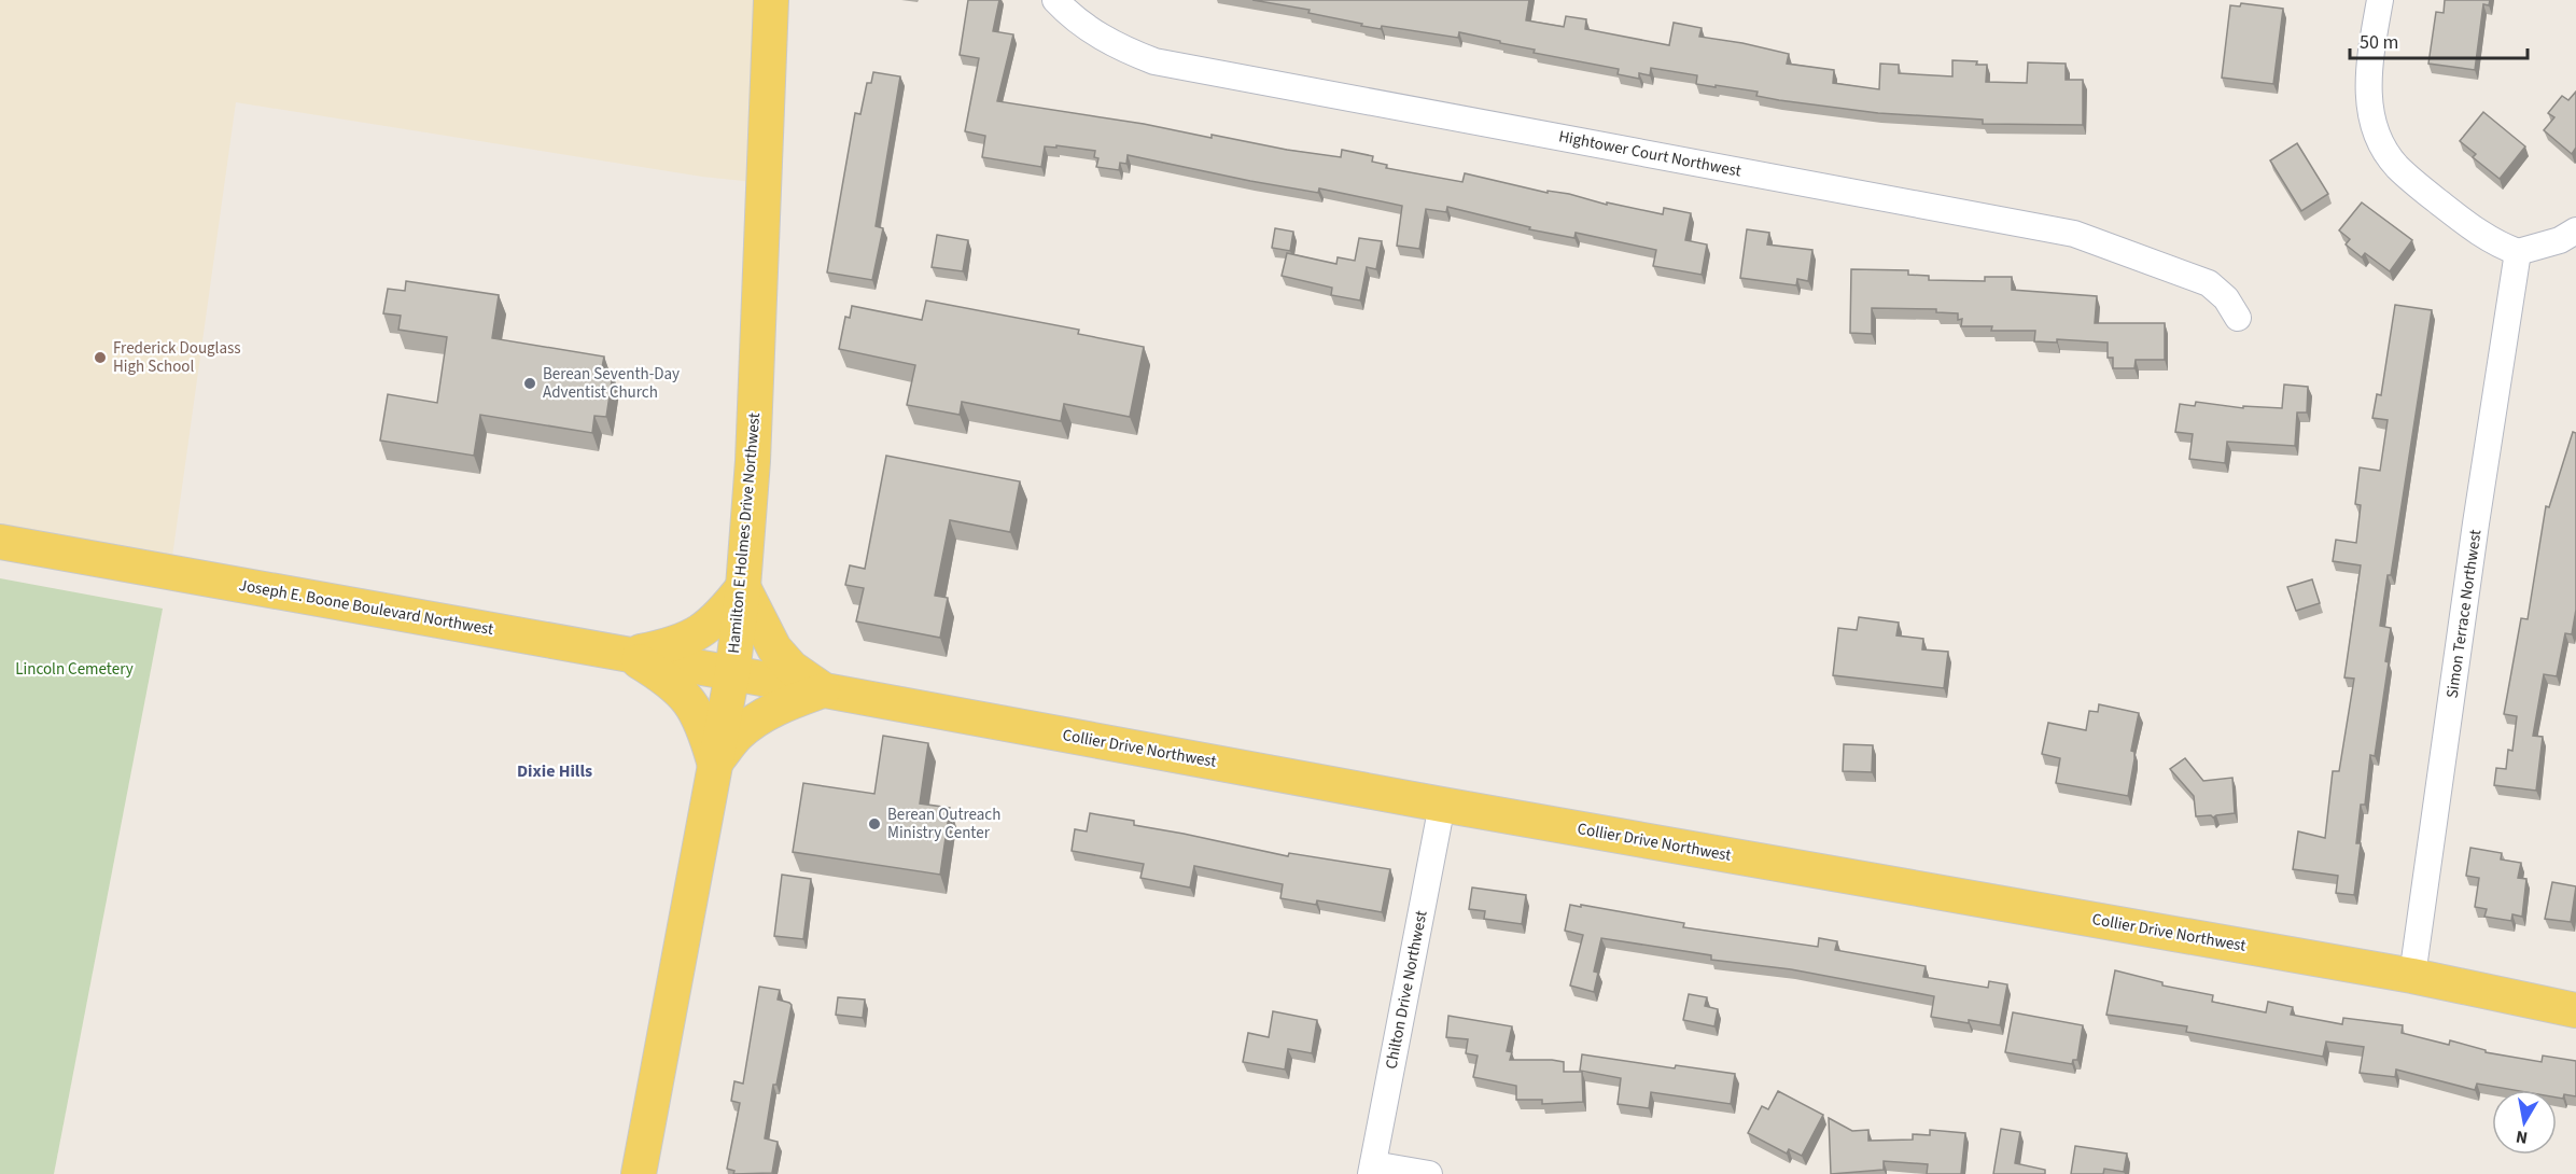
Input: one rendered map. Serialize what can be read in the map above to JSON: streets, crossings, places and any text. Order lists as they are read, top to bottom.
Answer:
{
  "streets": {
    "main road": ["Hamilton E Holmes Drive Northwest", "Joseph E. Boone Boulevard Northwest", "Collier Drive Northwest"],
    "street": ["Hightower Court Northwest", "Simon Terrace Northwest", "Chilton Drive Northwest"]
  },
  "crossings": [
    ["Hamilton E Holmes Drive Northwest", "Joseph E. Boone Boulevard Northwest"],
    ["Hamilton E Holmes Drive Northwest", "Collier Drive Northwest"],
    ["Joseph E. Boone Boulevard Northwest", "Collier Drive Northwest"],
    ["Simon Terrace Northwest", "Collier Drive Northwest"],
    ["Collier Drive Northwest", "Chilton Drive Northwest"]
  ],
  "districts": ["Dixie Hills"],
  "parks": ["Lincoln Cemetery"],
  "places": ["Frederick Douglass High School", "Berean Seventh-Day Adventist Church", "Berean Outreach Ministry Center"],
  "scale_bar": "50 m",
  "north": "bottom"
}
